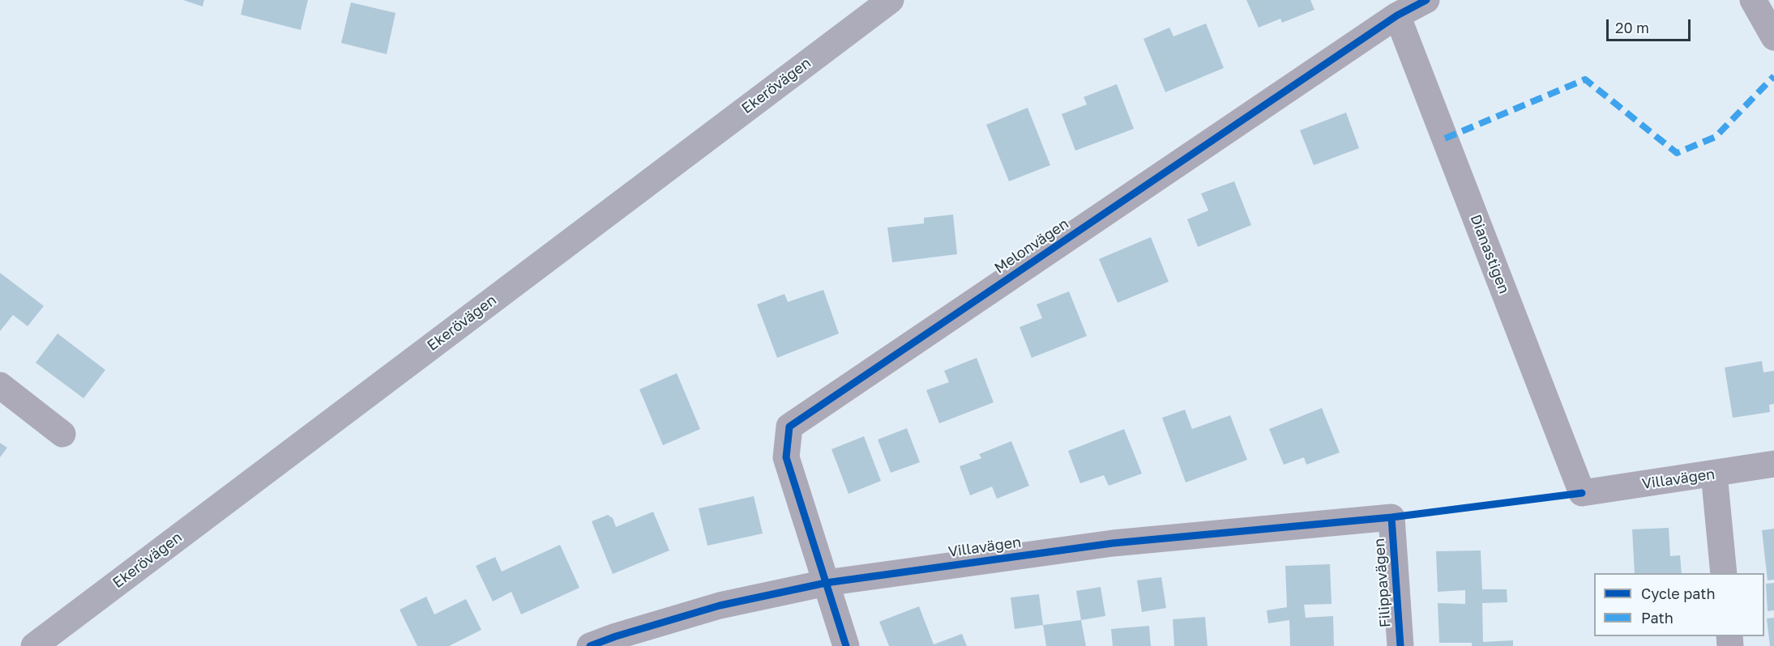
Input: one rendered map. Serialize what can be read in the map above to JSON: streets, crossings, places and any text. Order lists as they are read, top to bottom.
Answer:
{
  "streets": {
    "main road": ["Ekerövägen"],
    "street": [
      "Melonvägen",
      "Dianastigen",
      "Villavägen",
      "Filippavägen"
    ]
  },
  "crossings": [
    ["Melonvägen", "Dianastigen"],
    ["Melonvägen", "Villavägen"],
    ["Dianastigen", "Villavägen"],
    ["Villavägen", "Filippavägen"]
  ],
  "legend": ["Cycle path", "Path"],
  "scale_bar": "20 m"
}
